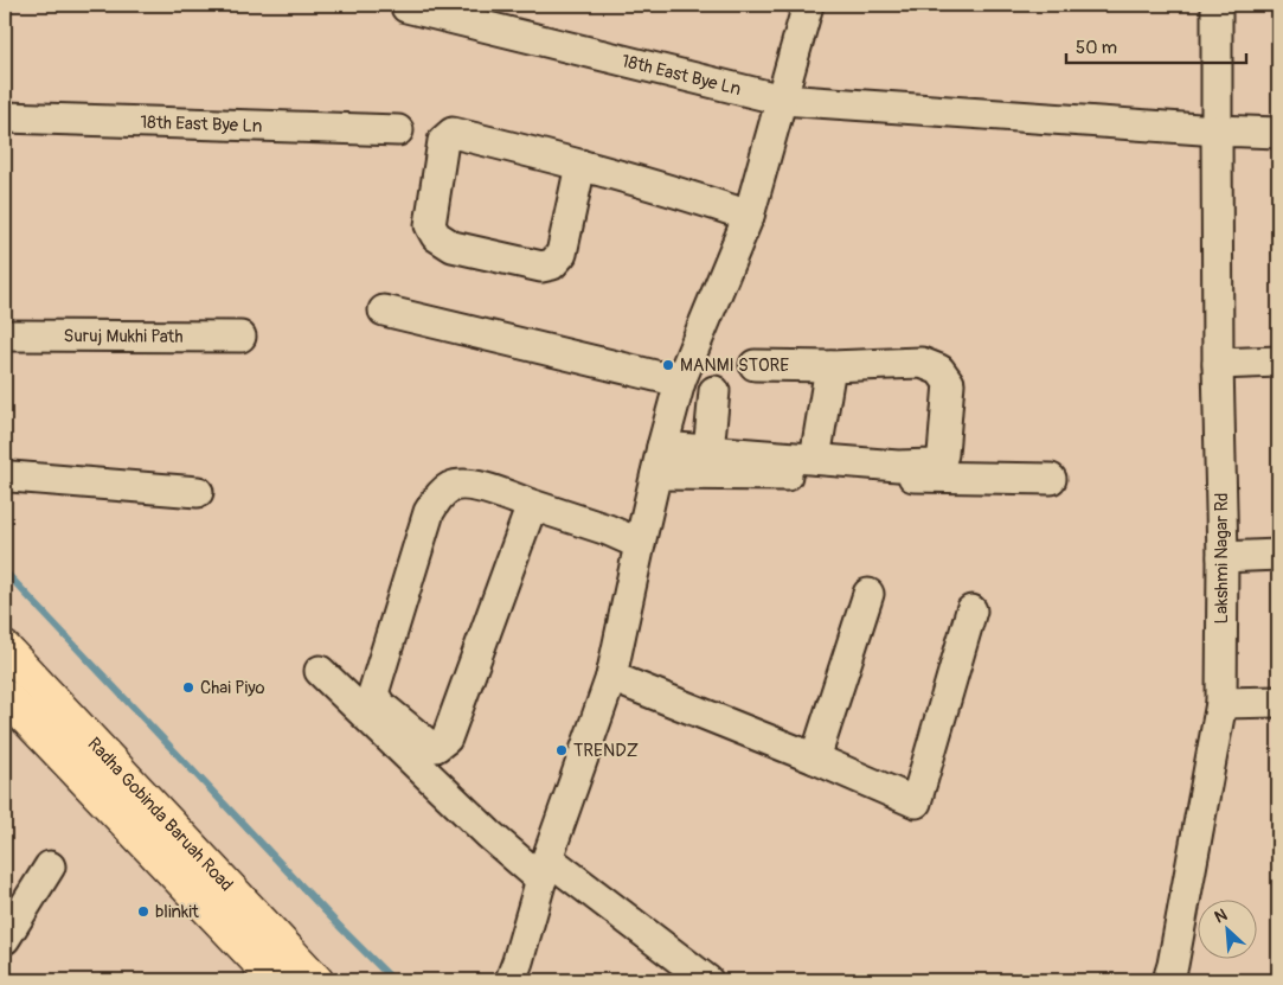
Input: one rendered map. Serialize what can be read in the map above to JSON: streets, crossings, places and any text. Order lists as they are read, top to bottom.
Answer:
{
  "streets": {
    "main road": ["Radha Gobinda Baruah Road"],
    "street": ["18th East Bye Ln", "Suruj Mukhi Path", "Lakshmi Nagar Rd"]
  },
  "crossings": [
    ["18th East Bye Ln", "Lakshmi Nagar Rd"]
  ],
  "places": [
    "MANMI STORE",
    "Chai Piyo",
    "TRENDZ",
    "blinkit"
  ],
  "scale_bar": "50 m",
  "north": "top left"
}
